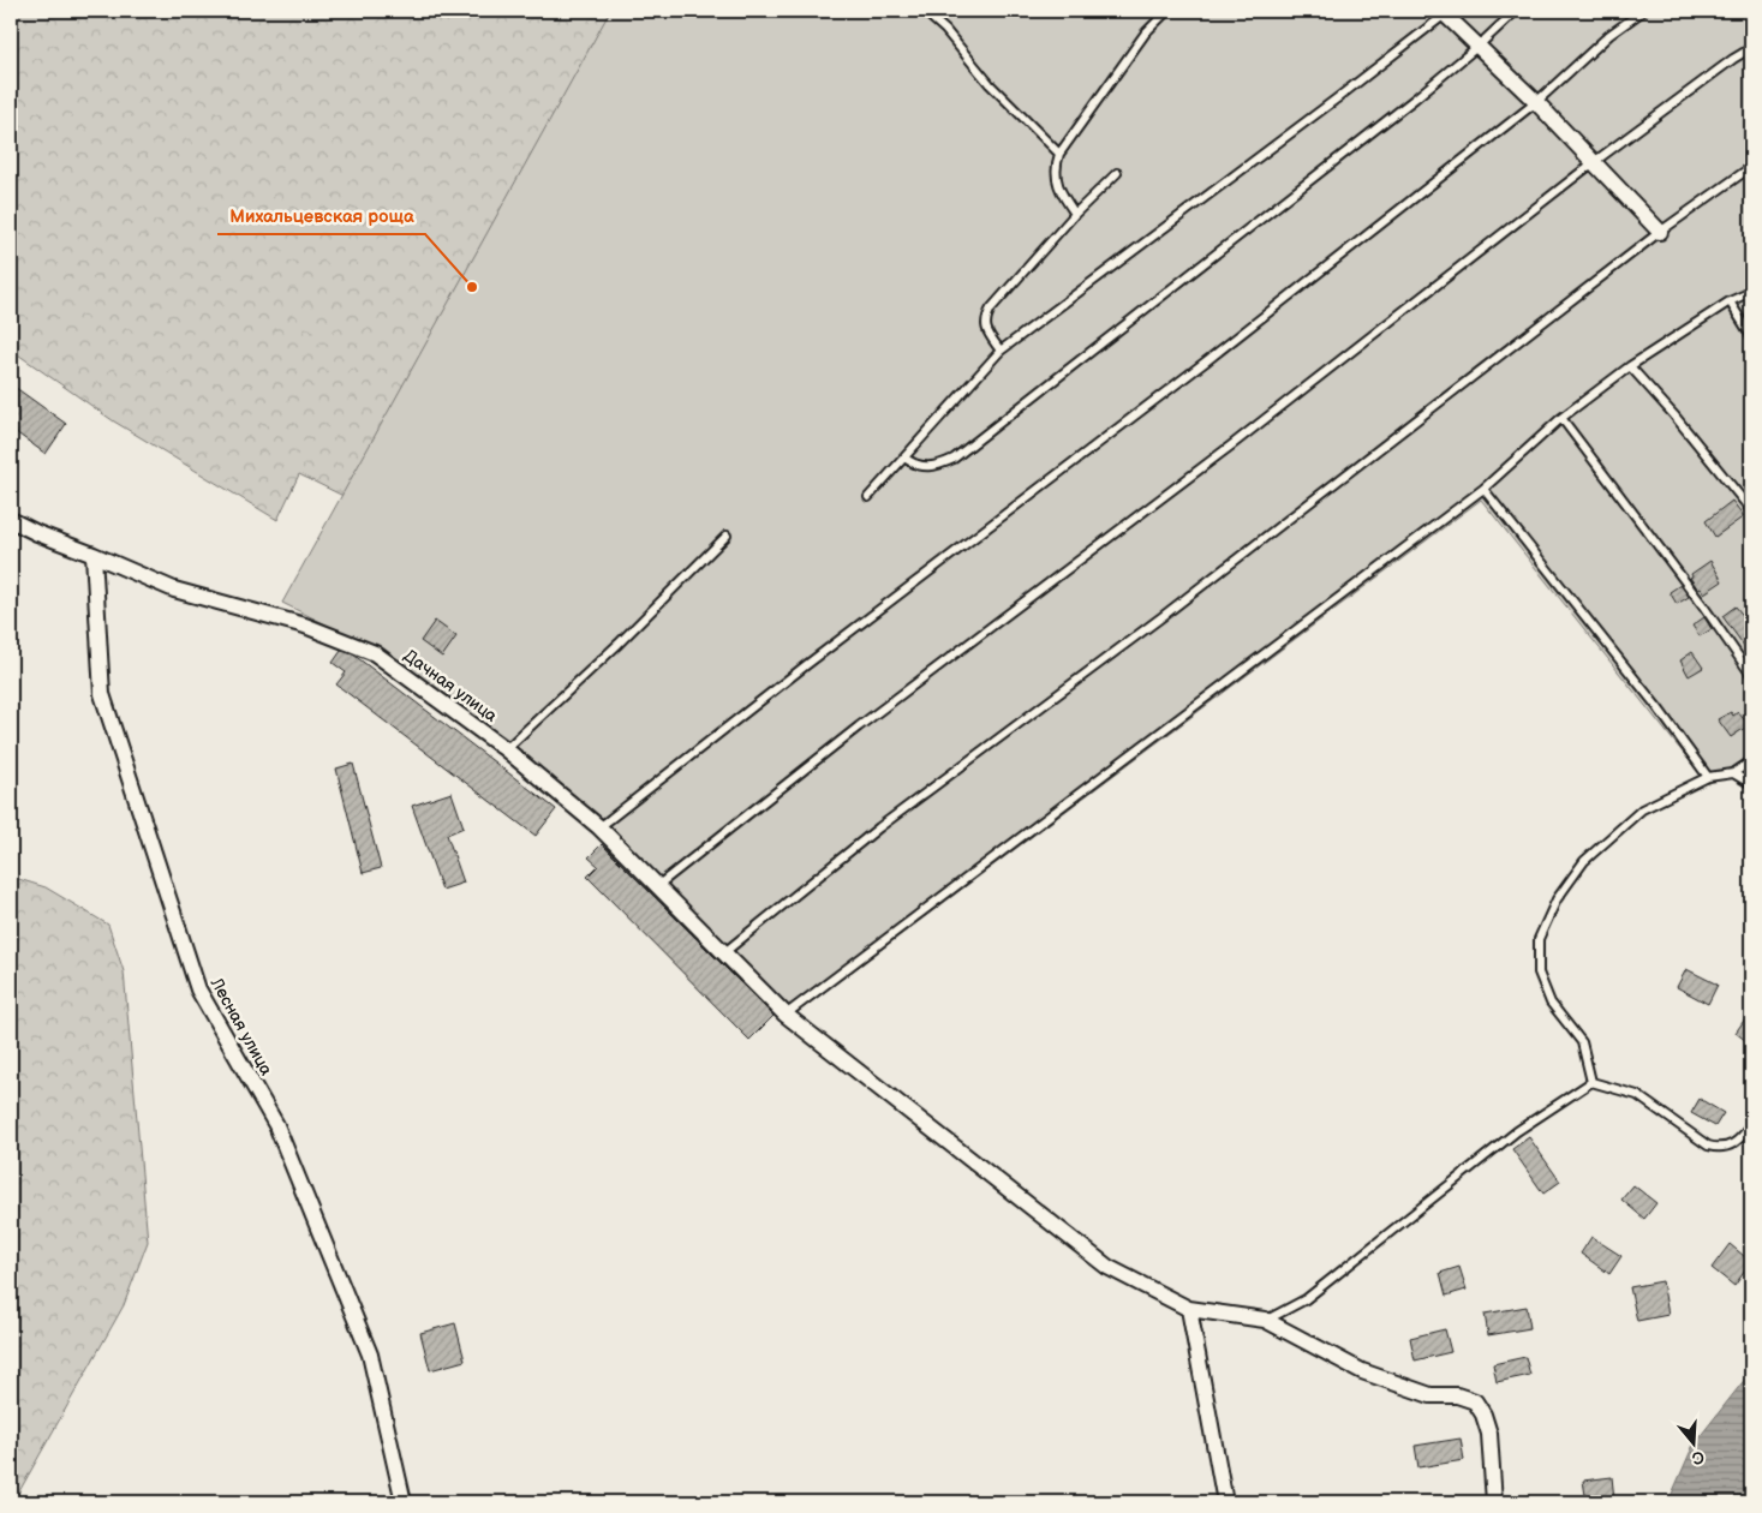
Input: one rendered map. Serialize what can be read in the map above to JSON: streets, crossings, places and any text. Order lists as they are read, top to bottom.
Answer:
{
  "streets": {
    "street": ["Дачная улица", "Лесная улица"]
  },
  "crossings": [
    ["Дачная улица", "Лесная улица"]
  ],
  "places": ["Михальцевская роща"],
  "north": "bottom"
}
